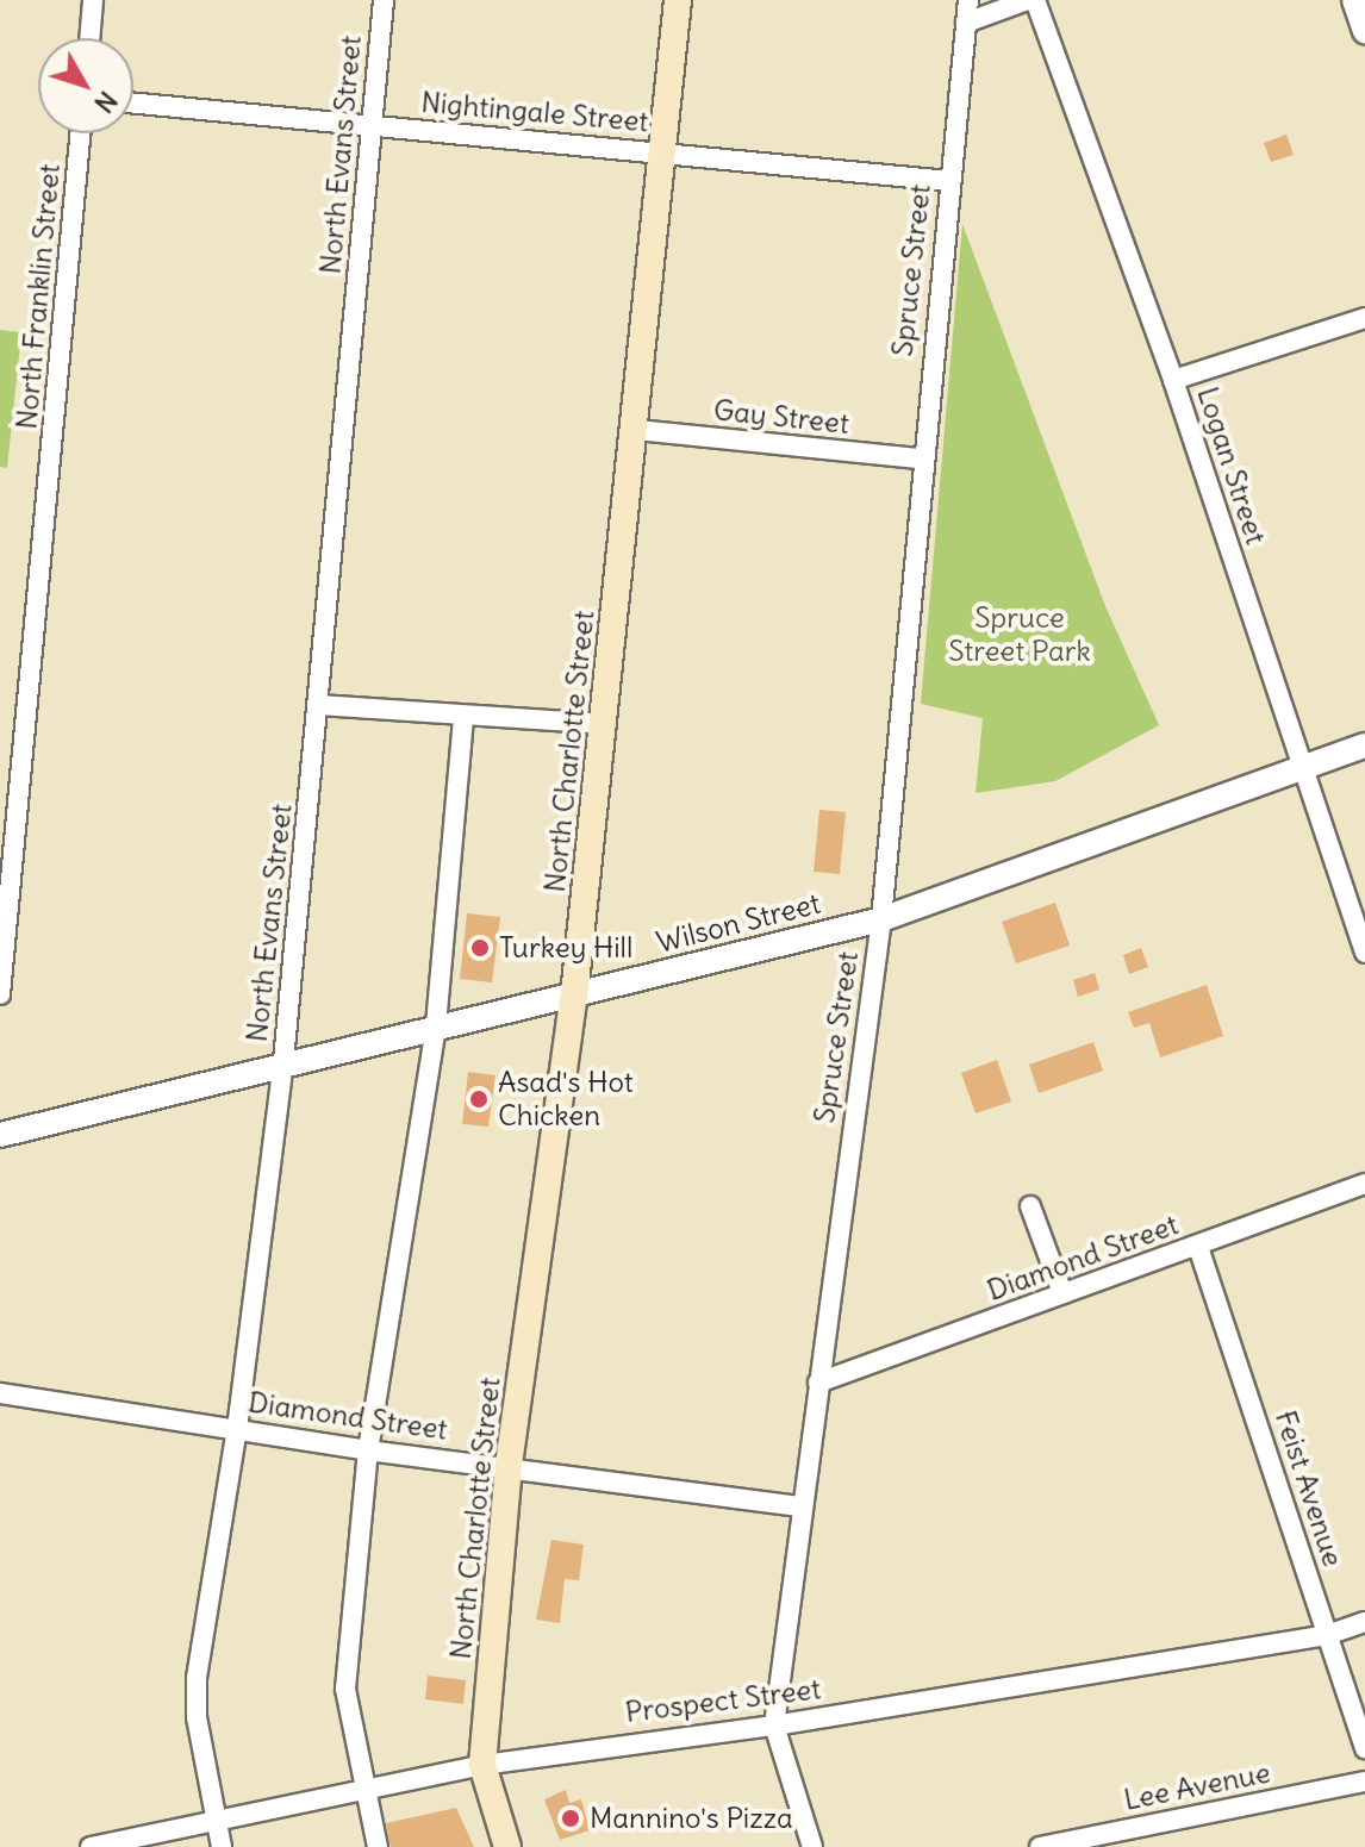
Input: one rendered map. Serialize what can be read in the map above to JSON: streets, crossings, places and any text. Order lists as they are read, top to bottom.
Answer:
{
  "streets": {
    "main road": ["North Charlotte Street"],
    "street": [
      "Nightingale Street",
      "North Evans Street",
      "Spruce Street",
      "North Franklin Street",
      "Gay Street",
      "Logan Street",
      "Wilson Street",
      "Diamond Street",
      "Feist Avenue",
      "Prospect Street",
      "Lee Avenue"
    ]
  },
  "crossings": [
    ["Nightingale Street", "North Evans Street"],
    ["Nightingale Street", "Spruce Street"],
    ["Nightingale Street", "North Charlotte Street"],
    ["North Evans Street", "Wilson Street"],
    ["North Evans Street", "Diamond Street"],
    ["North Evans Street", "Prospect Street"],
    ["Spruce Street", "Gay Street"],
    ["Spruce Street", "Wilson Street"],
    ["Spruce Street", "Diamond Street"],
    ["Spruce Street", "Prospect Street"],
    ["Gay Street", "North Charlotte Street"],
    ["Logan Street", "Wilson Street"],
    ["North Charlotte Street", "Wilson Street"],
    ["North Charlotte Street", "Diamond Street"],
    ["North Charlotte Street", "Prospect Street"],
    ["Diamond Street", "Feist Avenue"],
    ["Feist Avenue", "Prospect Street"]
  ],
  "parks": ["Spruce Street Park"],
  "places": ["Turkey Hill", "Asad's Hot Chicken", "Mannino's Pizza"],
  "north": "bottom right"
}
